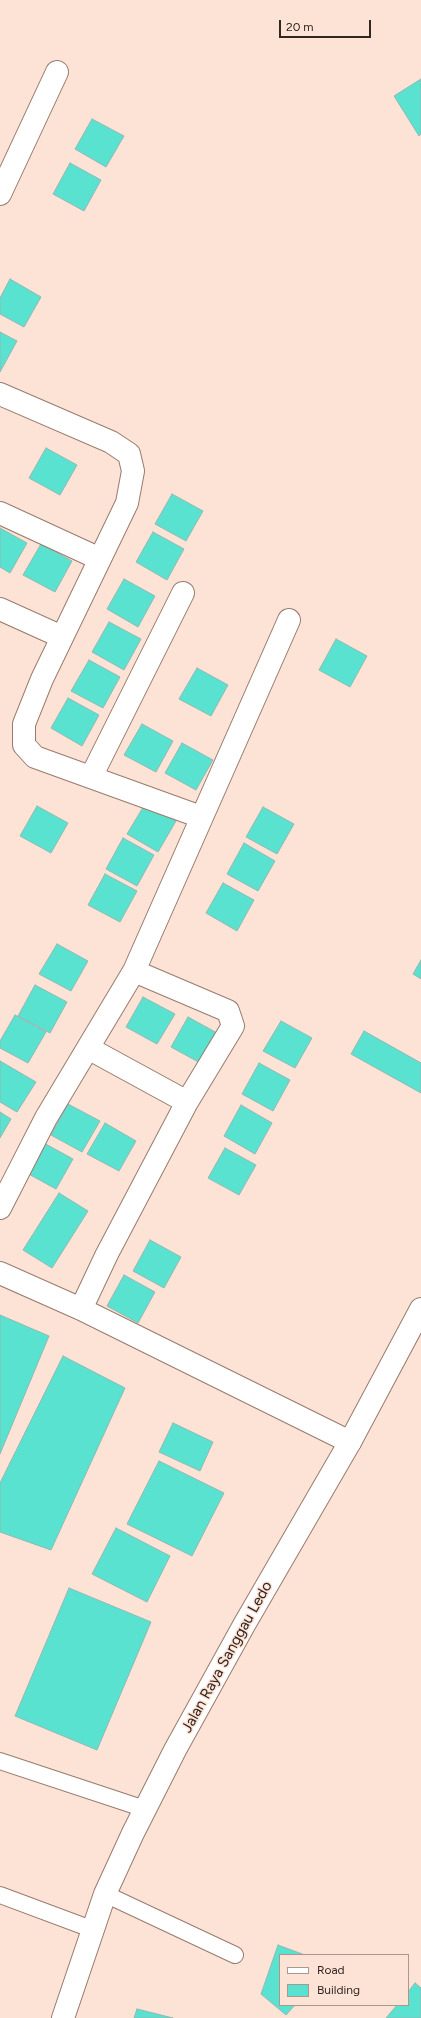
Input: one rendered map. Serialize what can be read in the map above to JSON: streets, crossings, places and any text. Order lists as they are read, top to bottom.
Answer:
{
  "streets": {
    "main road": ["Jalan Raya Sanggau Ledo"]
  },
  "legend": ["Road", "Building"],
  "scale_bar": "20 m"
}
